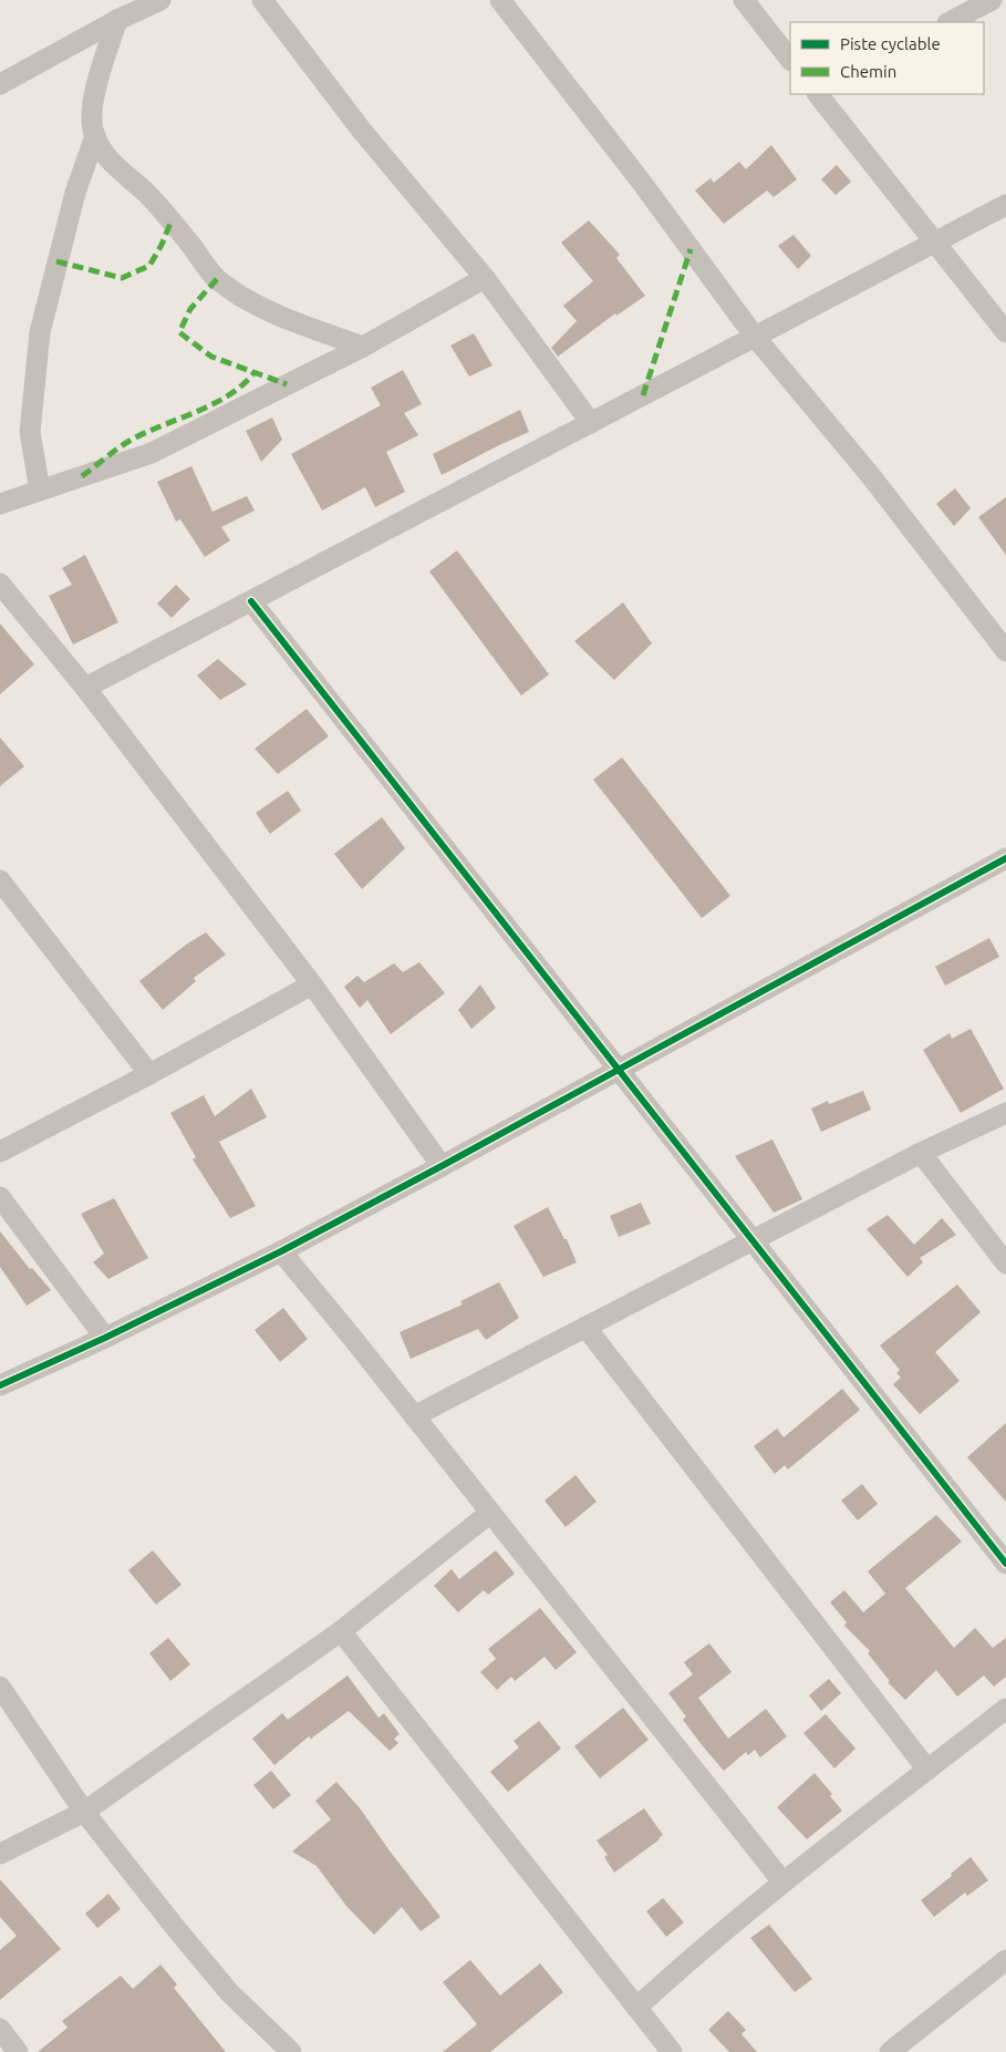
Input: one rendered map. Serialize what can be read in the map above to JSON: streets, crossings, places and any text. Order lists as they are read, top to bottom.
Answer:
{
  "legend": ["Piste cyclable", "Chemin"]
}
